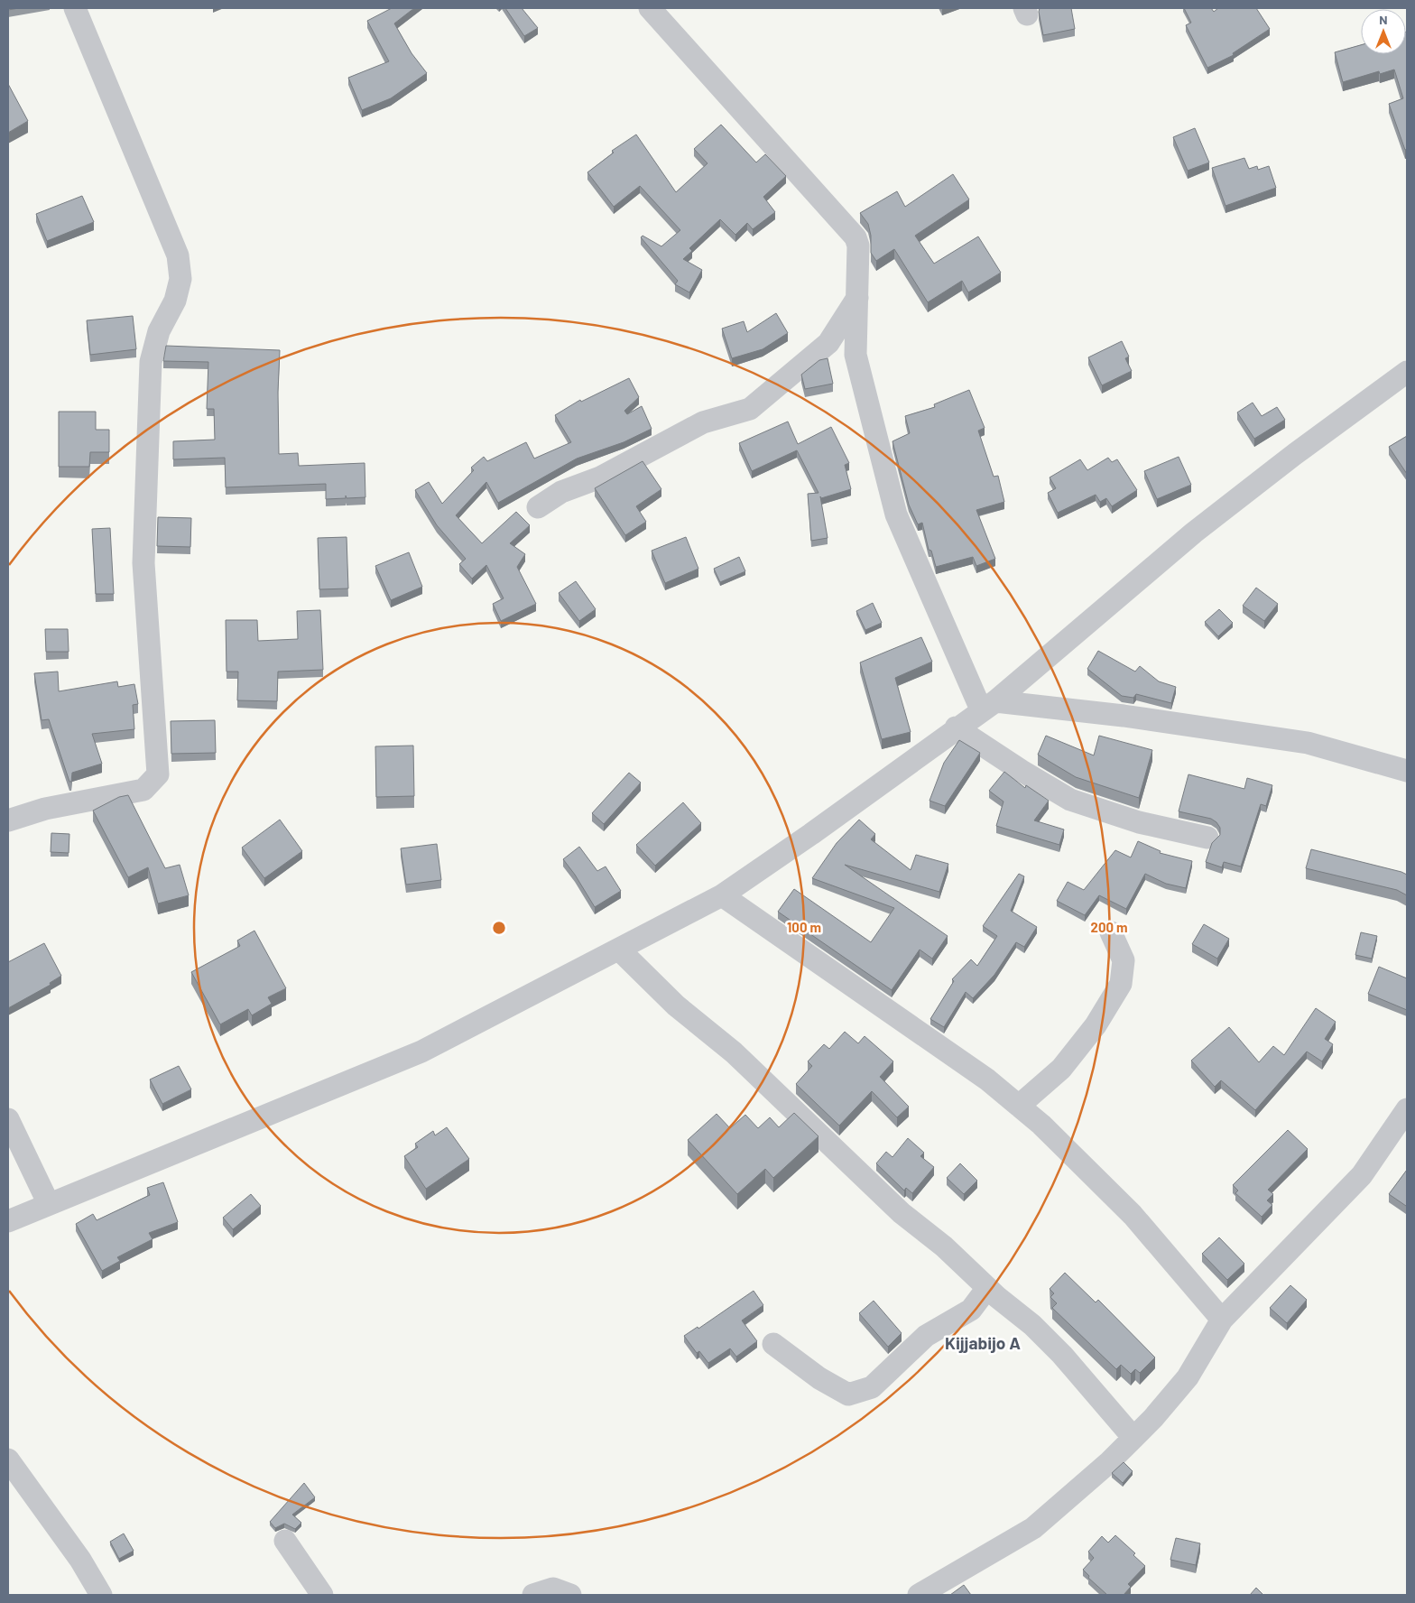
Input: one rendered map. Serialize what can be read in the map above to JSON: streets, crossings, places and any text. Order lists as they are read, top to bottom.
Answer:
{
  "districts": ["Kijjabijo A"],
  "north": "top",
  "rings": ["100 m", "200 m"]
}
